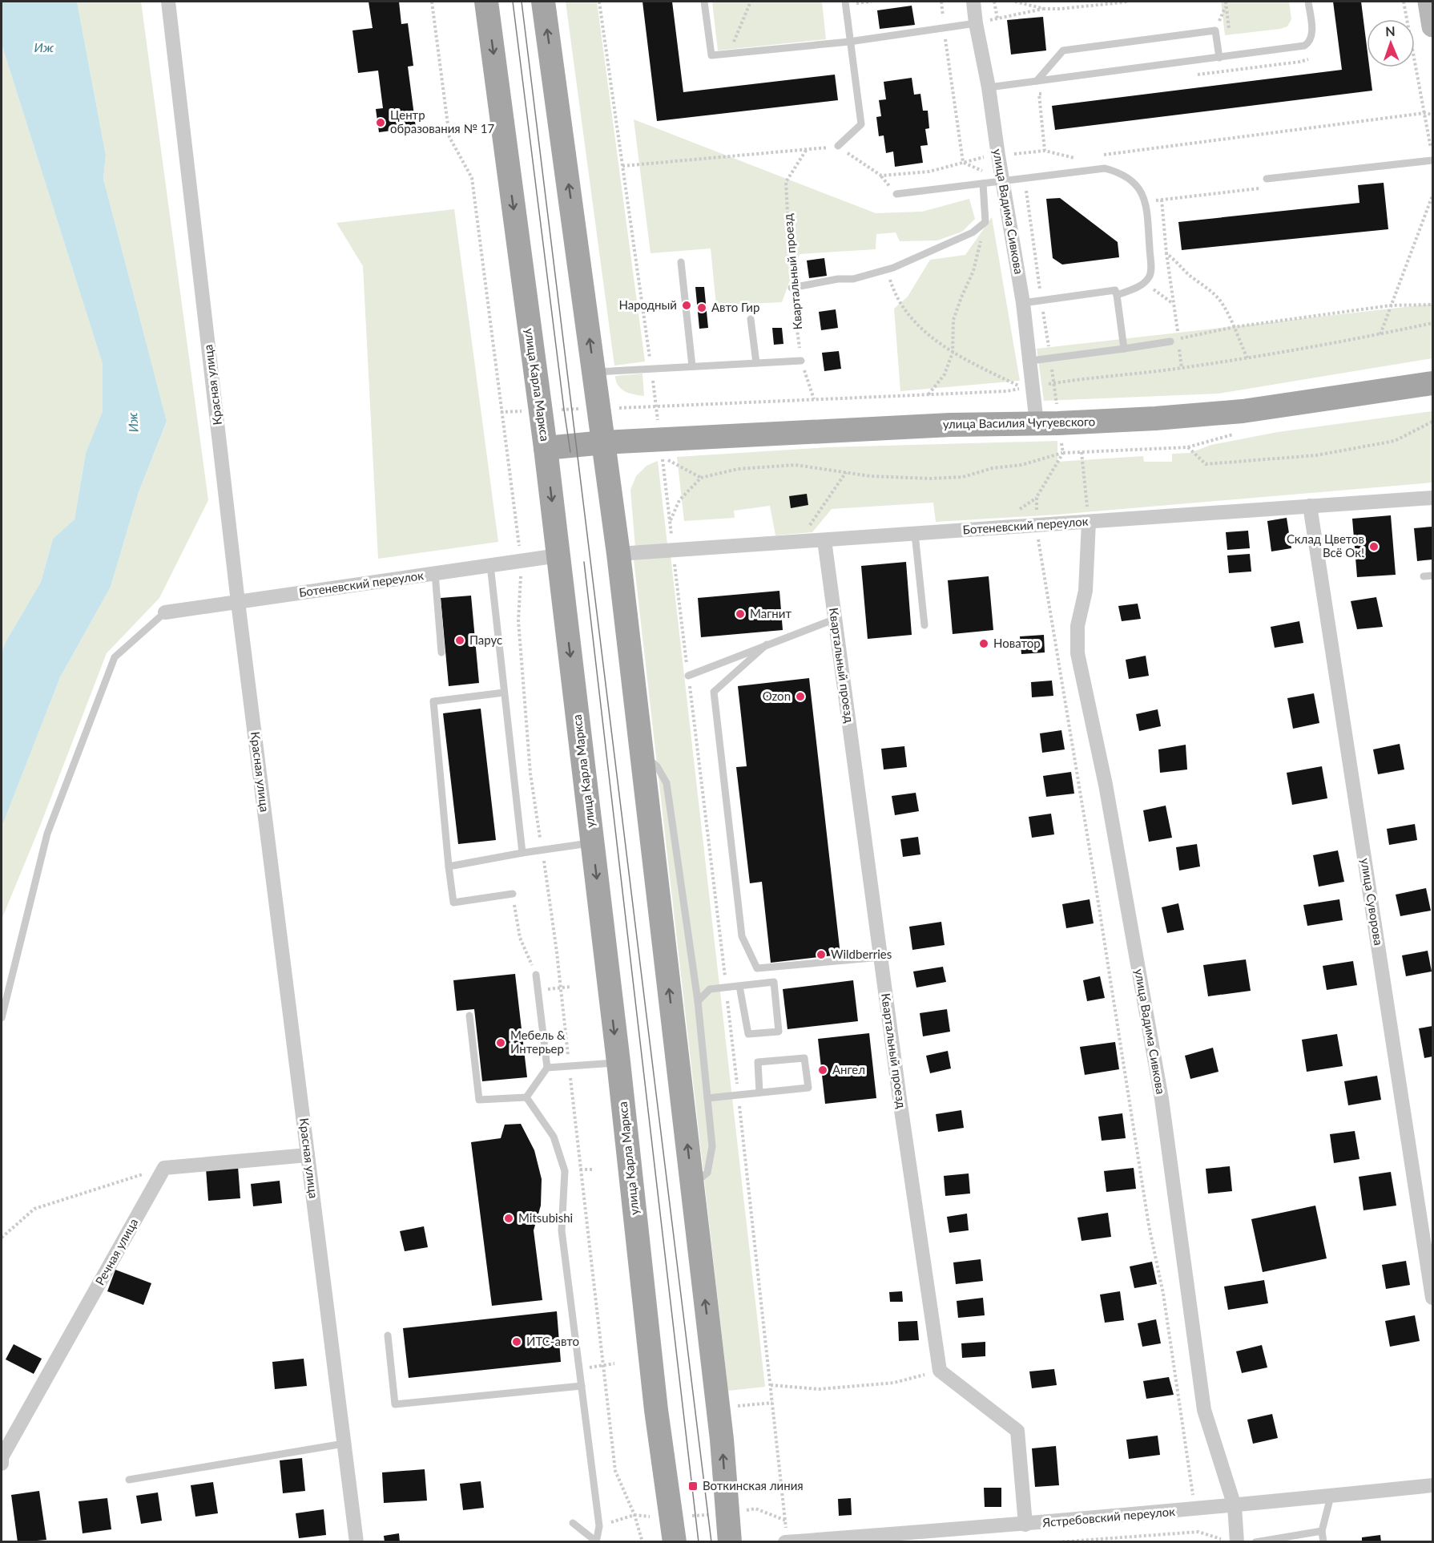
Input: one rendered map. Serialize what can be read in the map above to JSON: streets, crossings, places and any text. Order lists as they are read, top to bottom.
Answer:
{
  "streets": {
    "main road": ["улица Карла Маркса", "улица Василия Чугуевского"],
    "street": [
      "улица Вадима Сивкова",
      "Квартальный проезд",
      "Красная улица",
      "Ботеневский переулок",
      "улица Суворова",
      "Речная улица",
      "Ястребовский переулок"
    ]
  },
  "crossings": [
    ["улица Вадима Сивкова", "улица Василия Чугуевского"],
    ["улица Вадима Сивкова", "Ботеневский переулок"],
    ["улица Вадима Сивкова", "Ястребовский переулок"],
    ["Квартальный проезд", "Ботеневский переулок"],
    ["Красная улица", "Ботеневский переулок"],
    ["улица Карла Маркса", "улица Василия Чугуевского"],
    ["улица Карла Маркса", "Ботеневский переулок"],
    ["Ботеневский переулок", "улица Суворова"]
  ],
  "water": ["Иж"],
  "places": {
    "other": [
      "Центр образования № 17",
      "Народный",
      "Авто Гир",
      "Склад Цветов Всё Ок!",
      "Магнит",
      "Парус",
      "Новатор",
      "Ozon",
      "Wildberries",
      "Мебель & Интерьер",
      "Ангел",
      "Mitsubishi",
      "ИТС-авто"
    ],
    "transit": ["Воткинская линия"]
  },
  "north": "top"
}
